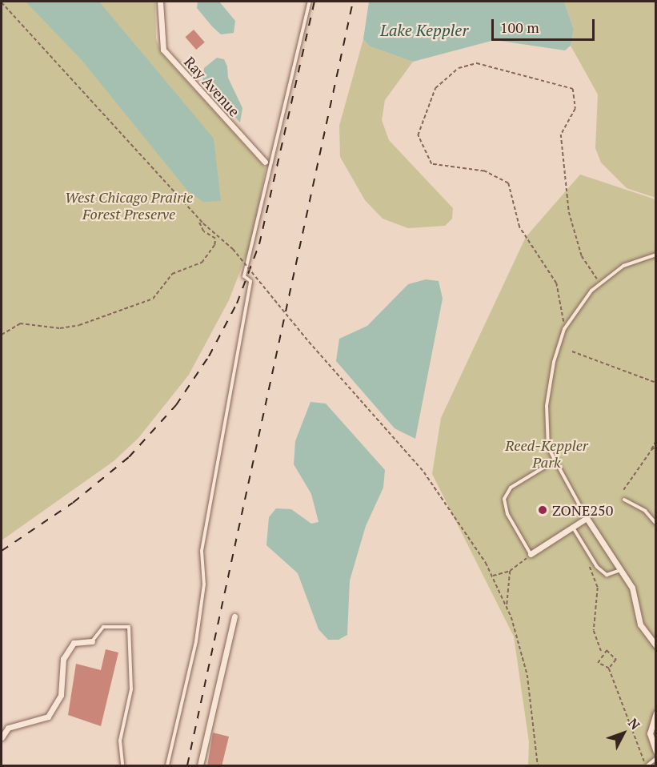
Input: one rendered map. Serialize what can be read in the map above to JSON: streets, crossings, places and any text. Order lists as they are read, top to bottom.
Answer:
{
  "streets": {
    "street": ["Ray Avenue"]
  },
  "water": ["Lake Keppler"],
  "parks": ["West Chicago Prairie Forest Preserve", "Reed-Keppler Park"],
  "places": ["ZONE250"],
  "scale_bar": "100 m",
  "north": "top right"
}
